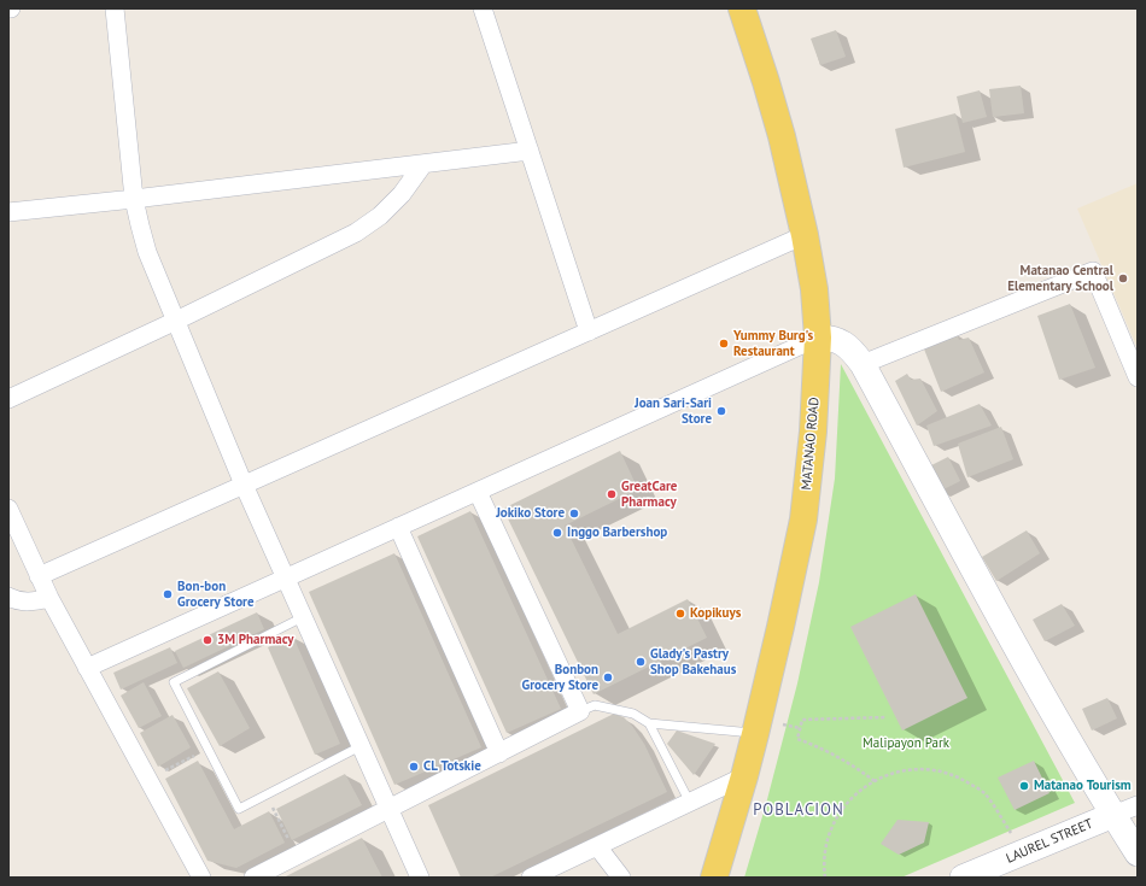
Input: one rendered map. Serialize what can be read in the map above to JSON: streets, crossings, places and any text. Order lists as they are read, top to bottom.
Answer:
{
  "streets": {
    "main road": ["MATANAO ROAD"],
    "street": ["LAUREL STREET"]
  },
  "districts": ["POBLACION"],
  "parks": ["Malipayon Park"],
  "places": [
    "Matanao Central Elementary School",
    "Yummy Burg's Restaurant",
    "Joan Sari-Sari Store",
    "GreatCare Pharmacy",
    "Jokiko Store",
    "Inggo Barbershop",
    "Bon-bon Grocery Store",
    "Kopikuys",
    "3M Pharmacy",
    "Glady's Pastry Shop Bakehaus",
    "Bonbon Grocery Store",
    "CL Totskie",
    "Matanao Tourism"
  ]
}
